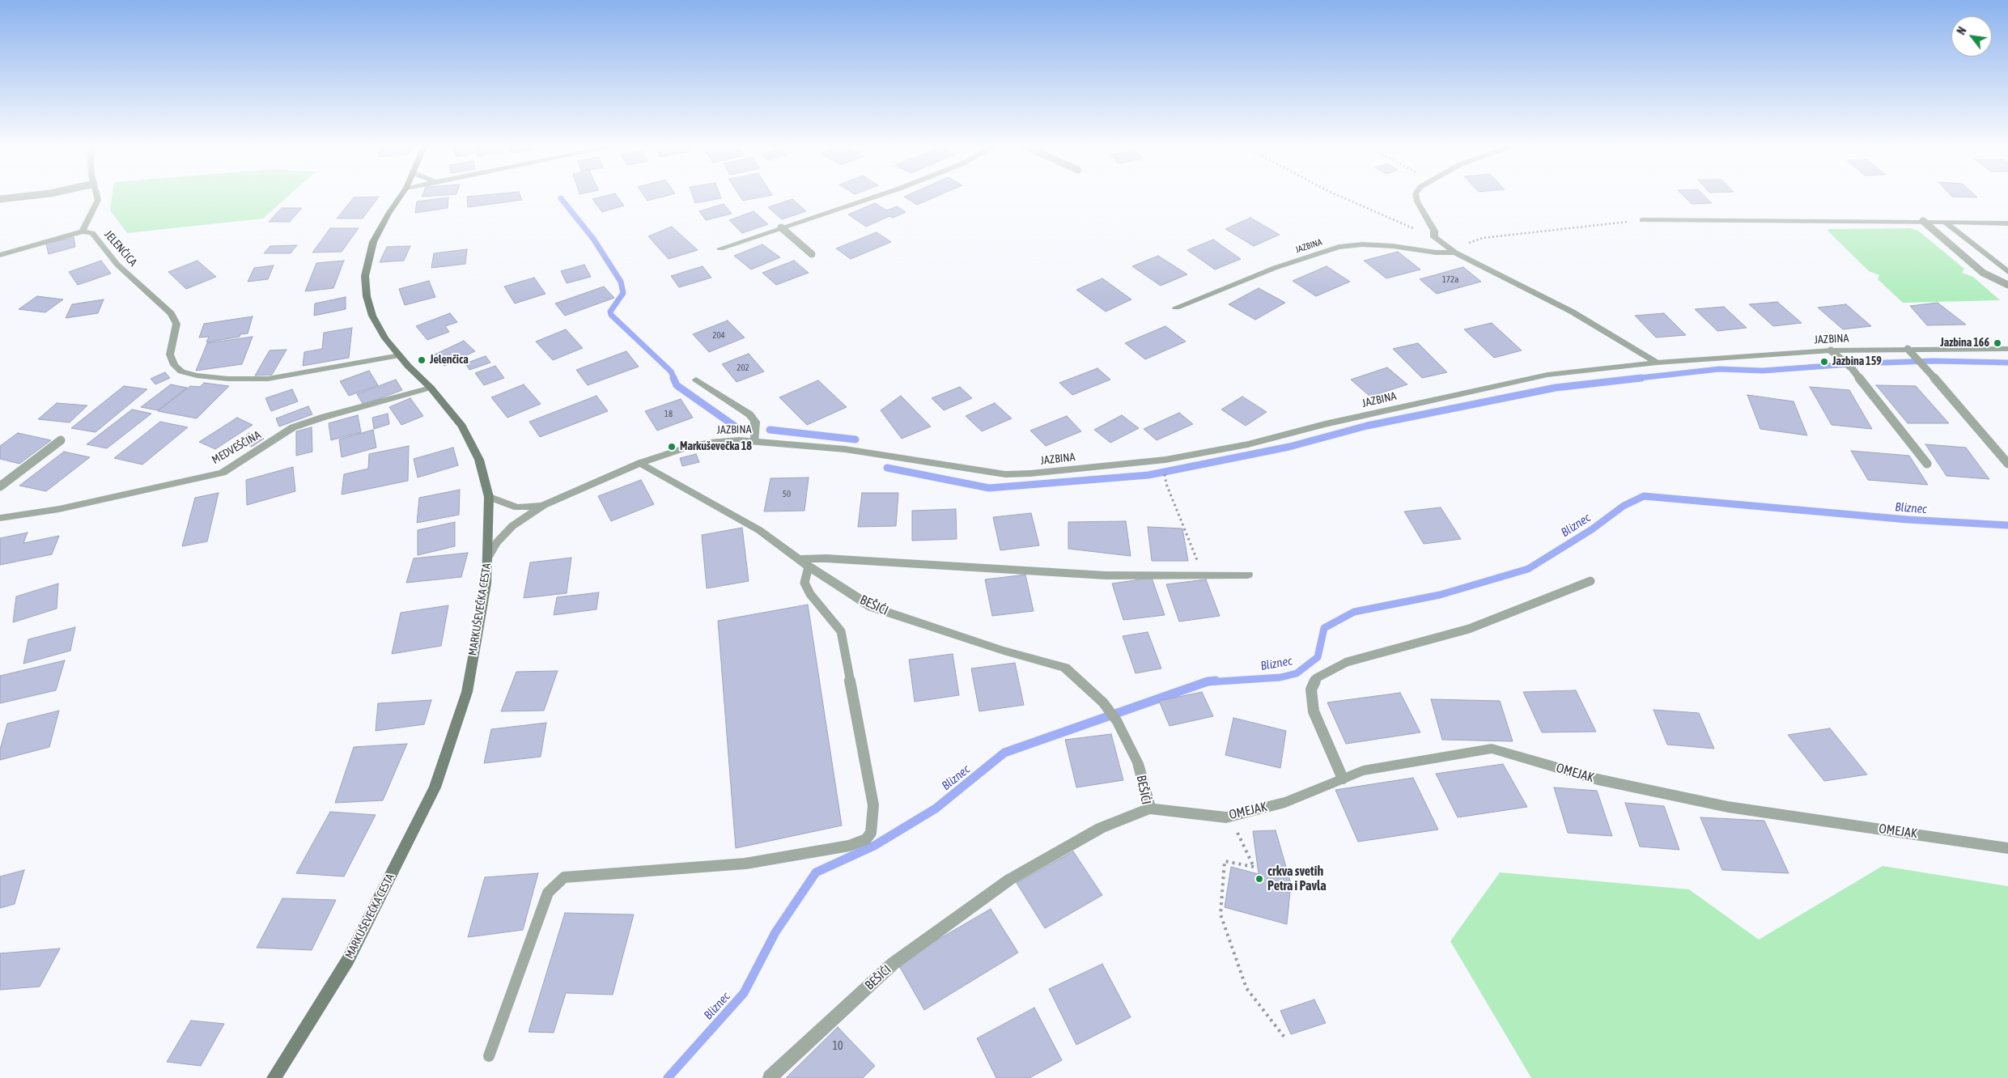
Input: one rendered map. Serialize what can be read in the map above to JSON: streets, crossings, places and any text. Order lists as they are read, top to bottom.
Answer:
{
  "streets": {
    "main road": ["MARKUŠEVEČKA CESTA"],
    "street": [
      "JAZBINA",
      "JELENČICA",
      "MEDVEŠČINA",
      "BEŠIĆI",
      "OMEJAK"
    ]
  },
  "crossings": [
    ["JAZBINA", "BEŠIĆI"],
    ["JAZBINA", "MARKUŠEVEČKA CESTA"],
    ["JELENČICA", "MARKUŠEVEČKA CESTA"],
    ["MEDVEŠČINA", "MARKUŠEVEČKA CESTA"],
    ["BEŠIĆI", "OMEJAK"]
  ],
  "water": ["Bliznec"],
  "places": [
    "Jazbina 166",
    "Jelenčica",
    "Jazbina 159",
    "Markuševečka 18",
    "crkva svetih Petra i Pavla"
  ],
  "house_numbers": [
    "172a",
    "204",
    "202",
    "18",
    "50",
    "10"
  ],
  "north": "top left"
}
